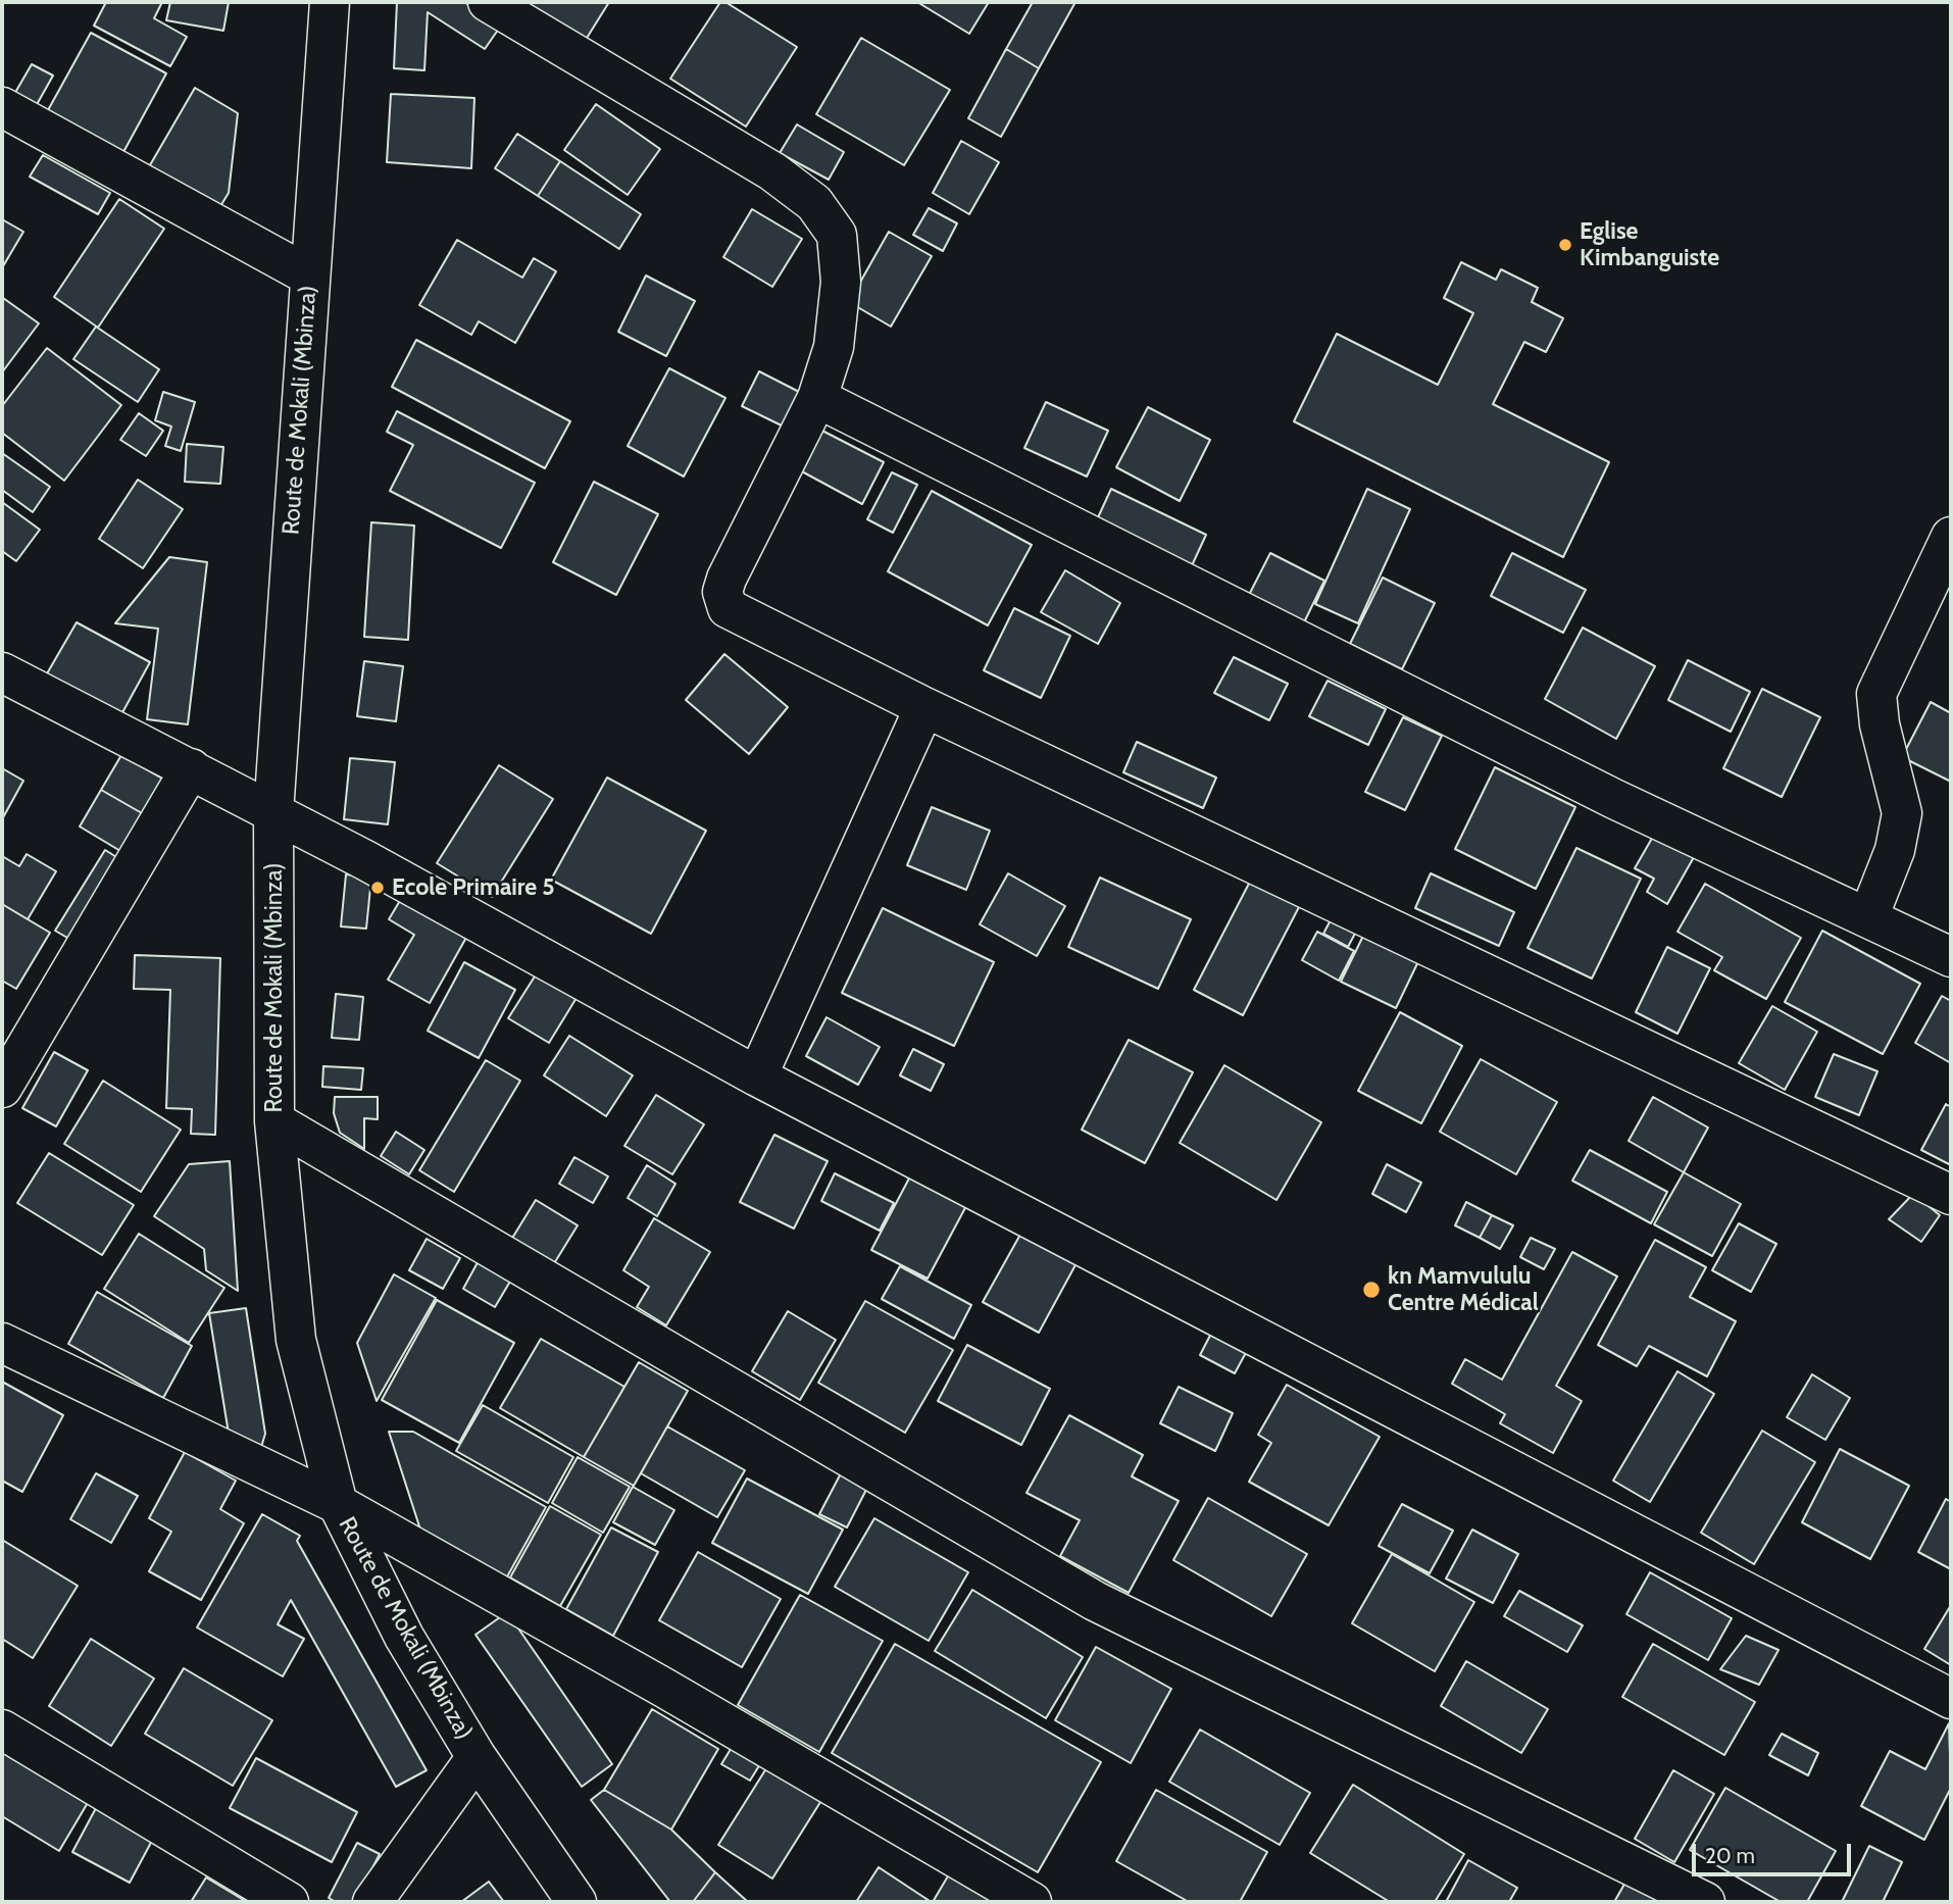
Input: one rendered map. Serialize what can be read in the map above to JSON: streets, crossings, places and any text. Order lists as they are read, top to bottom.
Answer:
{
  "streets": {
    "street": ["Route de Mokali (Mbinza)"]
  },
  "places": ["Eglise Kimbanguiste", "Ecole Primaire 5", "kn Mamvululu Centre Médical"],
  "scale_bar": "20 m"
}
